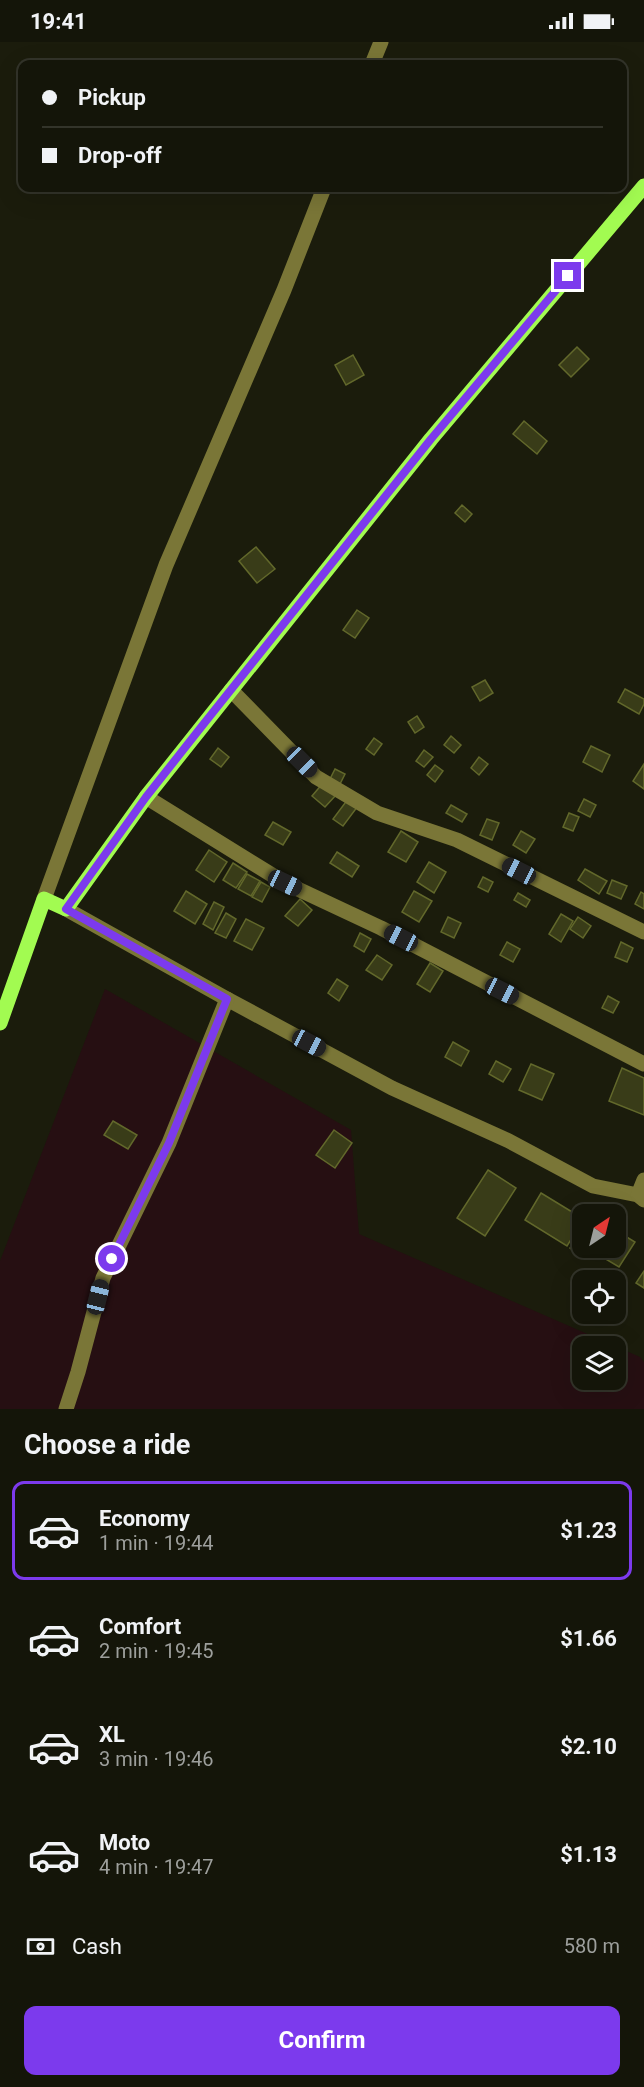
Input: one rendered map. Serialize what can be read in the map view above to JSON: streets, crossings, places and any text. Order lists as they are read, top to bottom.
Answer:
{
  "north": "top right",
  "page": {
    "status": "19:41",
    "banner": ["Pickup", "Drop-off"],
    "heading": "Choose a ride",
    "list": [
      {
        "name": "Economy",
        "note": "1 min · 19:44",
        "value": "$1.23"
      },
      {
        "name": "Comfort",
        "note": "2 min · 19:45",
        "value": "$1.66"
      },
      {
        "name": "XL",
        "note": "3 min · 19:46",
        "value": "$2.10"
      },
      {
        "name": "Moto",
        "note": "4 min · 19:47",
        "value": "$1.13"
      }
    ],
    "pay": ["Cash", "580 m"],
    "buttons": "Confirm"
  }
}
